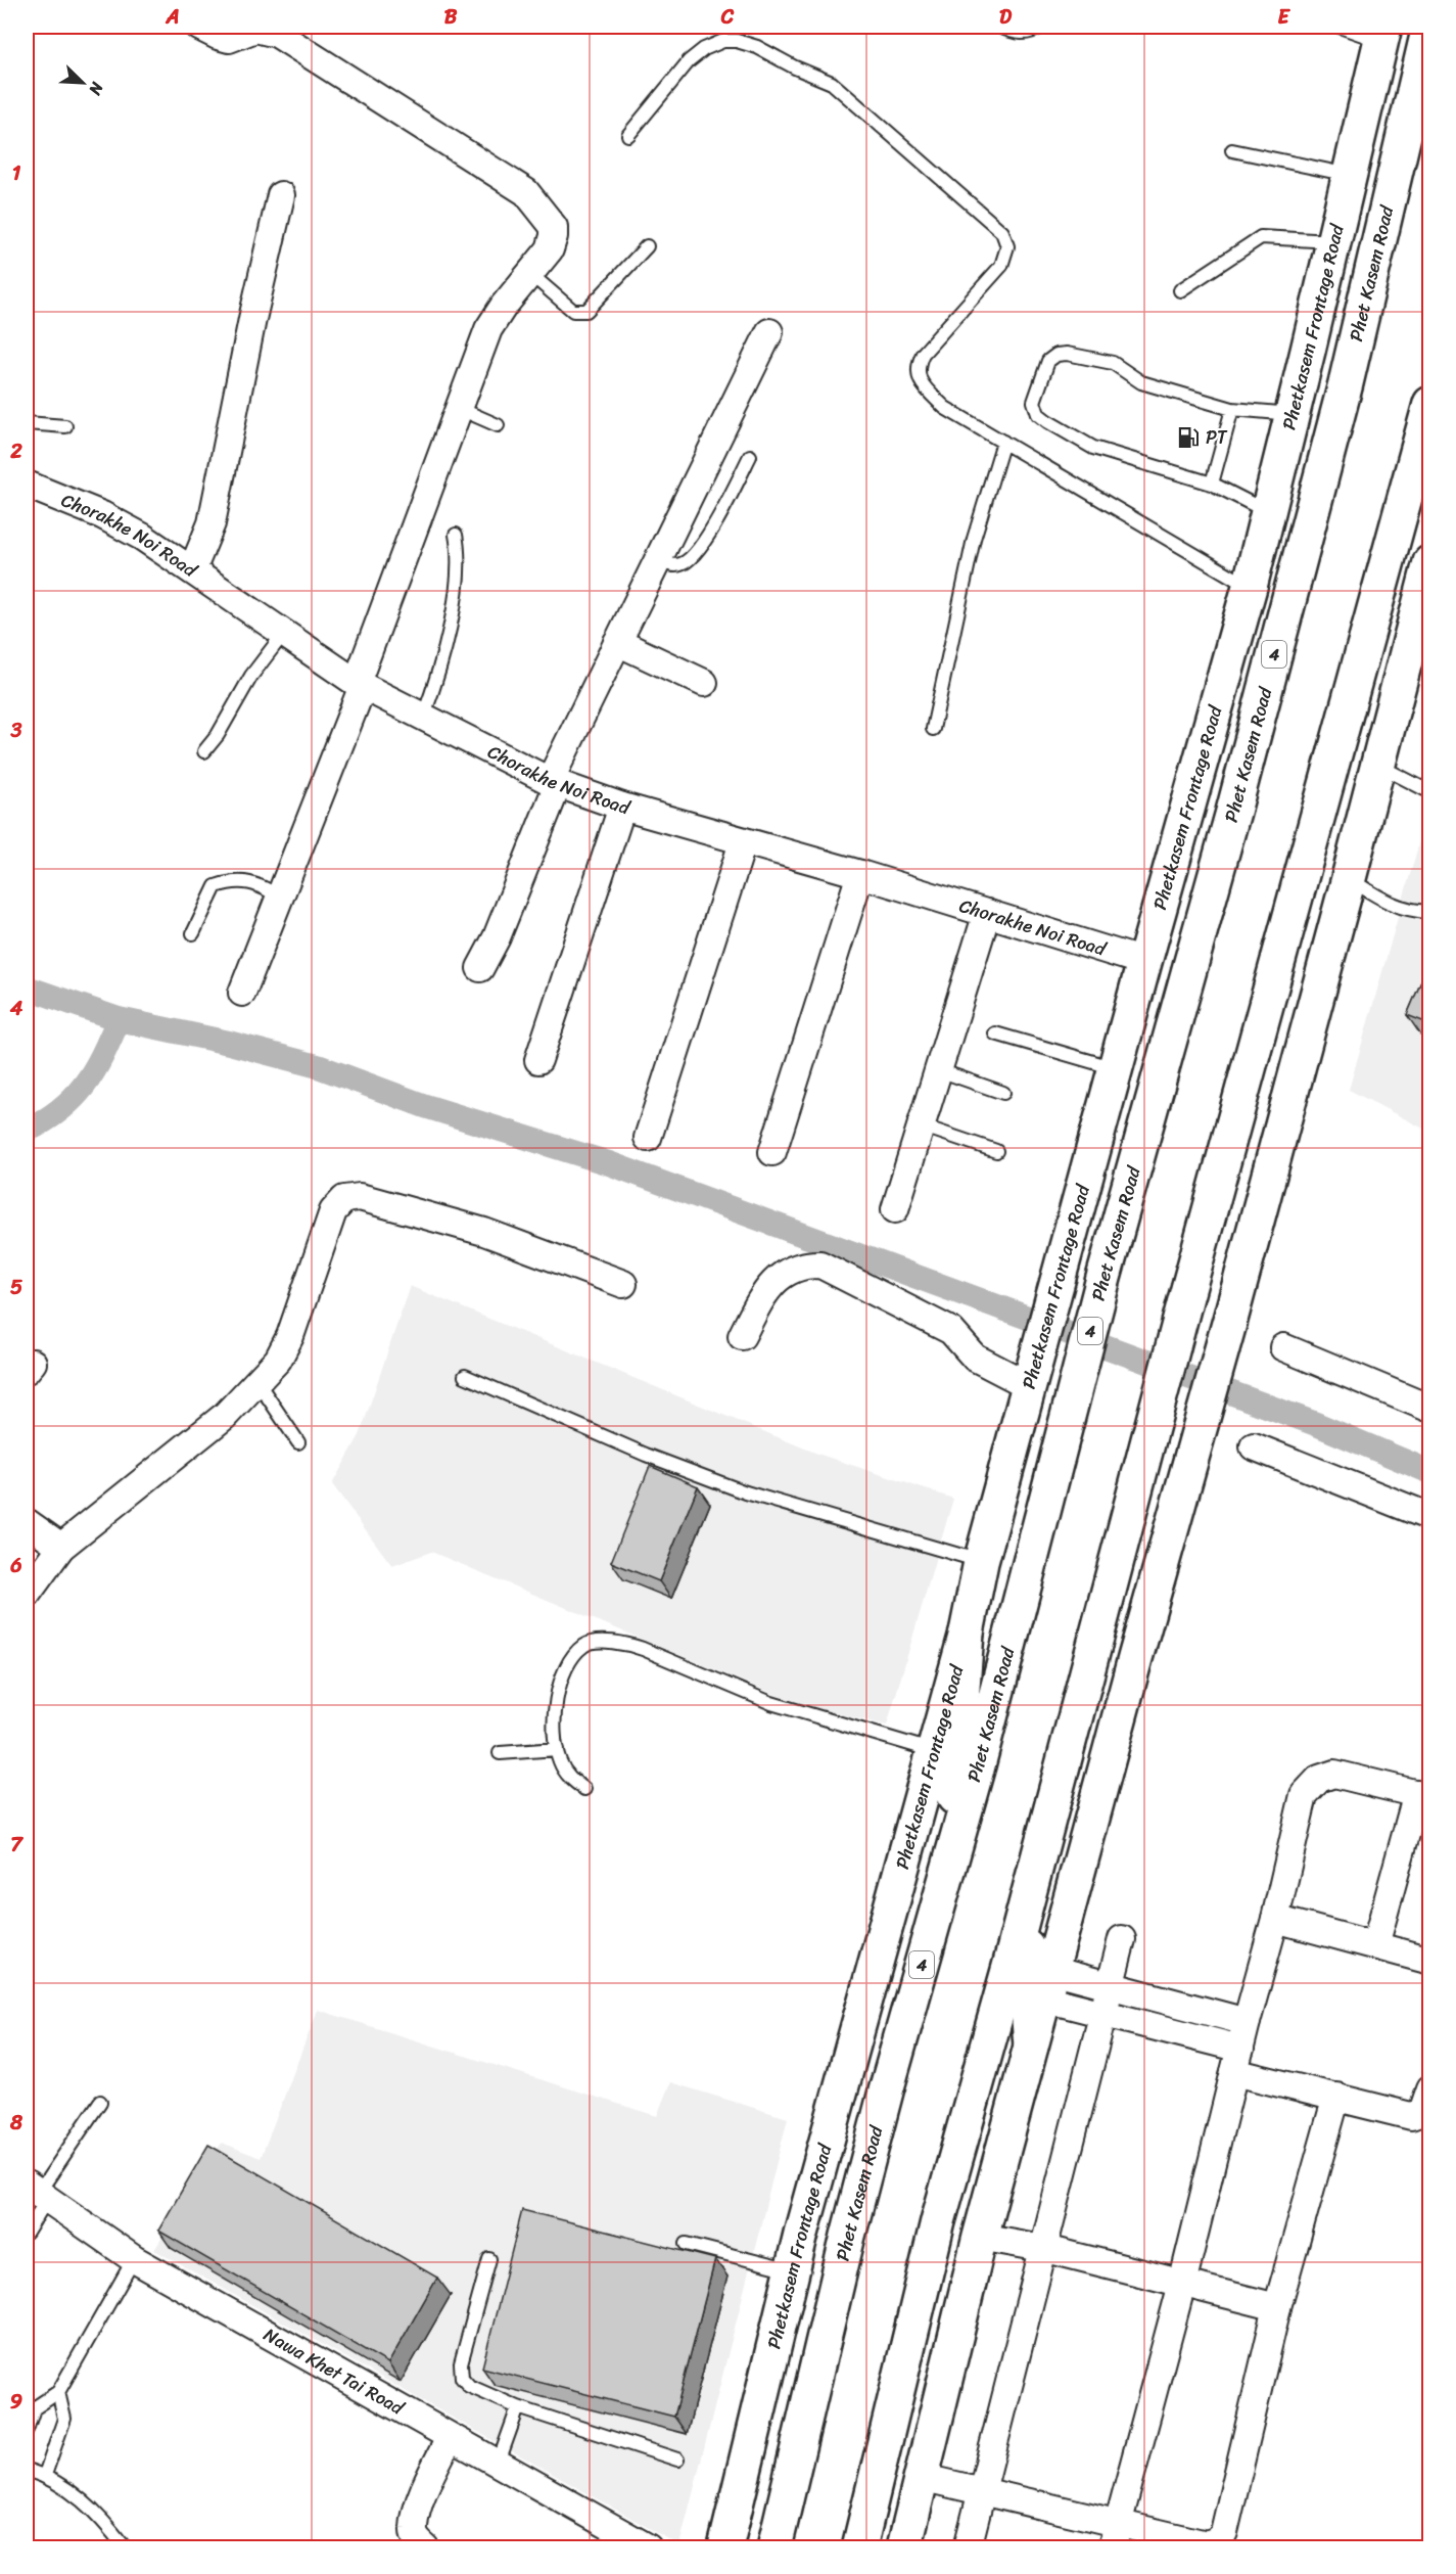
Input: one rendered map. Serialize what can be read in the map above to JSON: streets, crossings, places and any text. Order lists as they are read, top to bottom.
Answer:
{
  "streets": {
    "main road": ["Phet Kasem Road", "Phetkasem Frontage Road", "4"],
    "street": ["Chorakhe Noi Road", "Nawa Khet Tai Road"]
  },
  "crossings": [
    ["Phetkasem Frontage Road", "Chorakhe Noi Road"]
  ],
  "places": {
    "fuel station": ["PT"]
  },
  "north": "bottom right",
  "grid": {
    "columns": [
      "A",
      "B",
      "C",
      "D",
      "E"
    ],
    "rows": [
      "1",
      "2",
      "3",
      "4",
      "5",
      "6",
      "7",
      "8",
      "9"
    ]
  }
}
